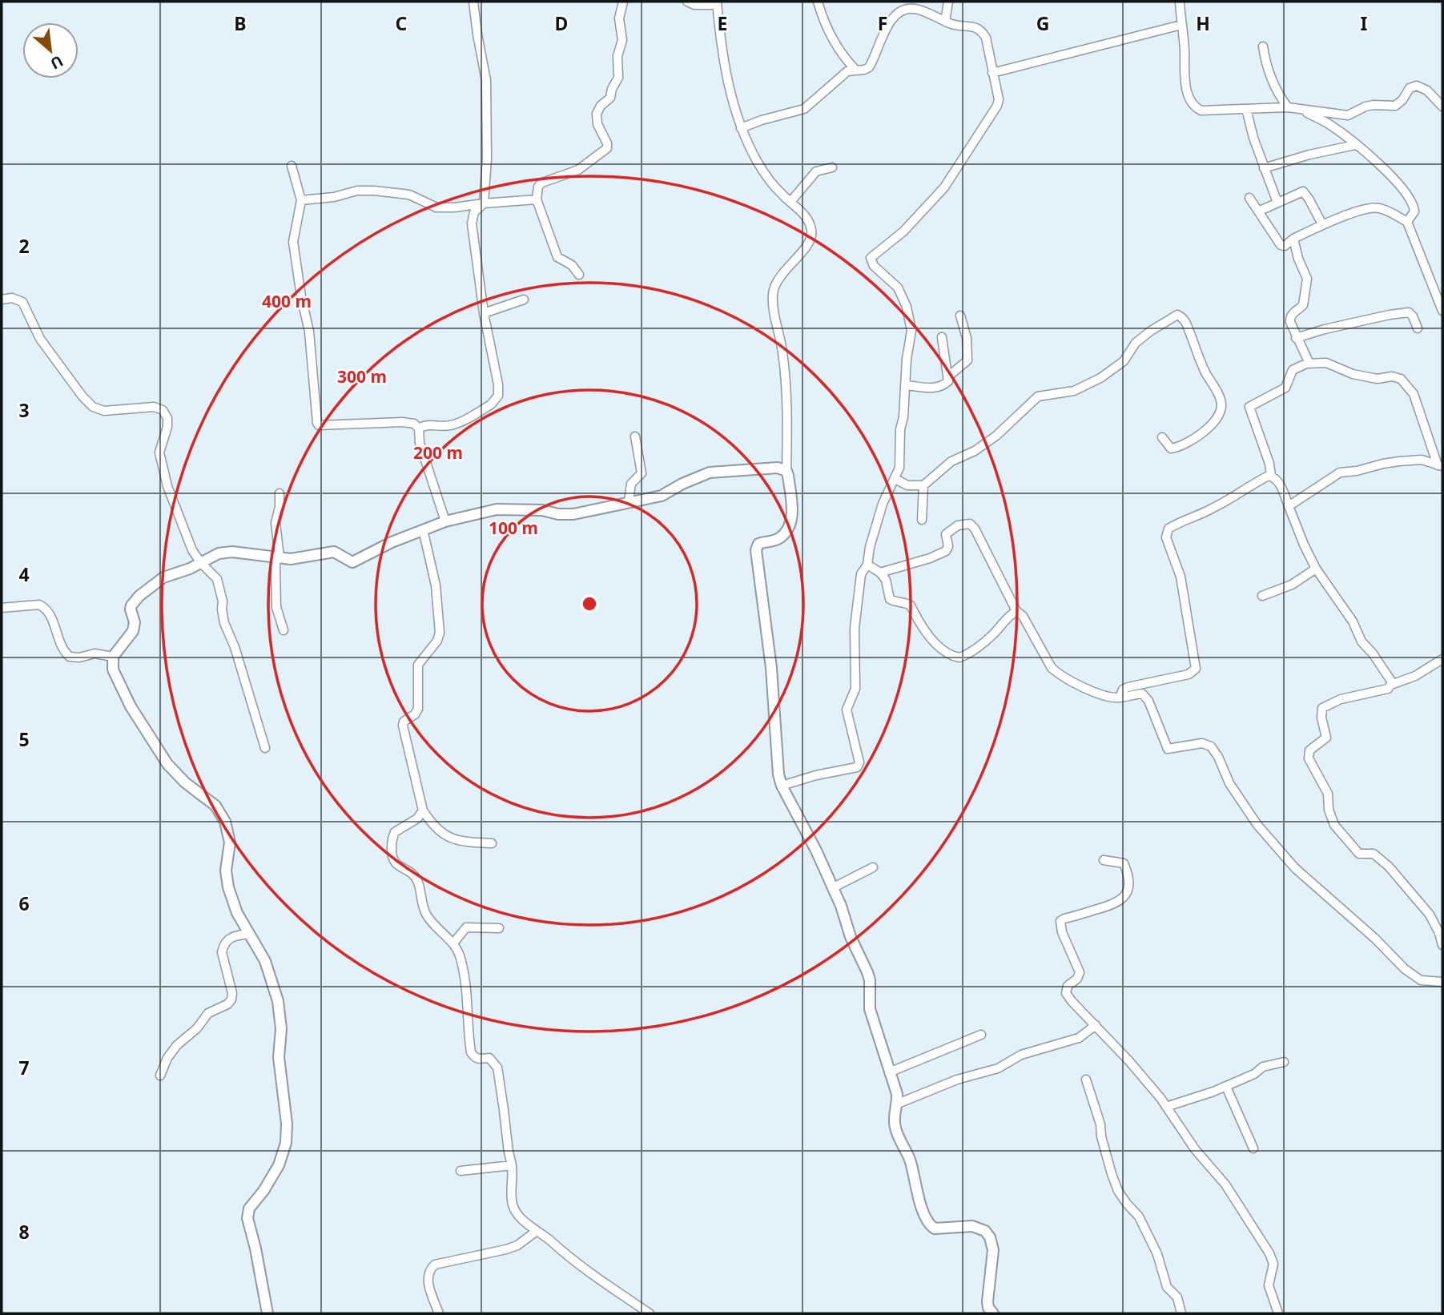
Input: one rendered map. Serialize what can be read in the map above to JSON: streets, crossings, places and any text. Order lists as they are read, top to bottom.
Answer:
{
  "north": "bottom right",
  "grid": {
    "columns": [
      "B",
      "C",
      "D",
      "E",
      "F",
      "G",
      "H",
      "I"
    ],
    "rows": [
      "2",
      "3",
      "4",
      "5",
      "6",
      "7",
      "8"
    ]
  },
  "rings": [
    "400 m",
    "300 m",
    "200 m",
    "100 m"
  ]
}
